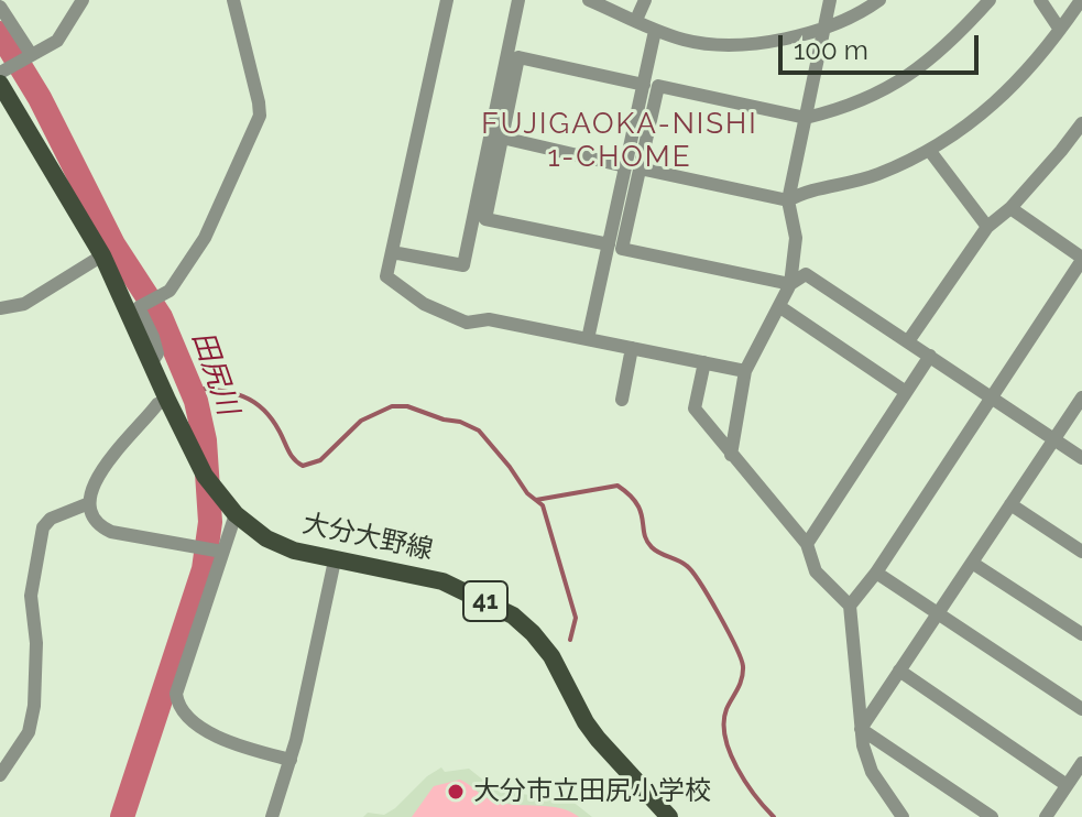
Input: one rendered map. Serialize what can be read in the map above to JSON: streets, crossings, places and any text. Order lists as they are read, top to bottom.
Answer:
{
  "streets": {
    "main road": ["大分大野線", "41"]
  },
  "districts": ["FUJIGAOKA-NISHI 1-CHOME"],
  "water": ["田尻川"],
  "places": ["大分市立田尻小学校"],
  "scale_bar": "100 m"
}
